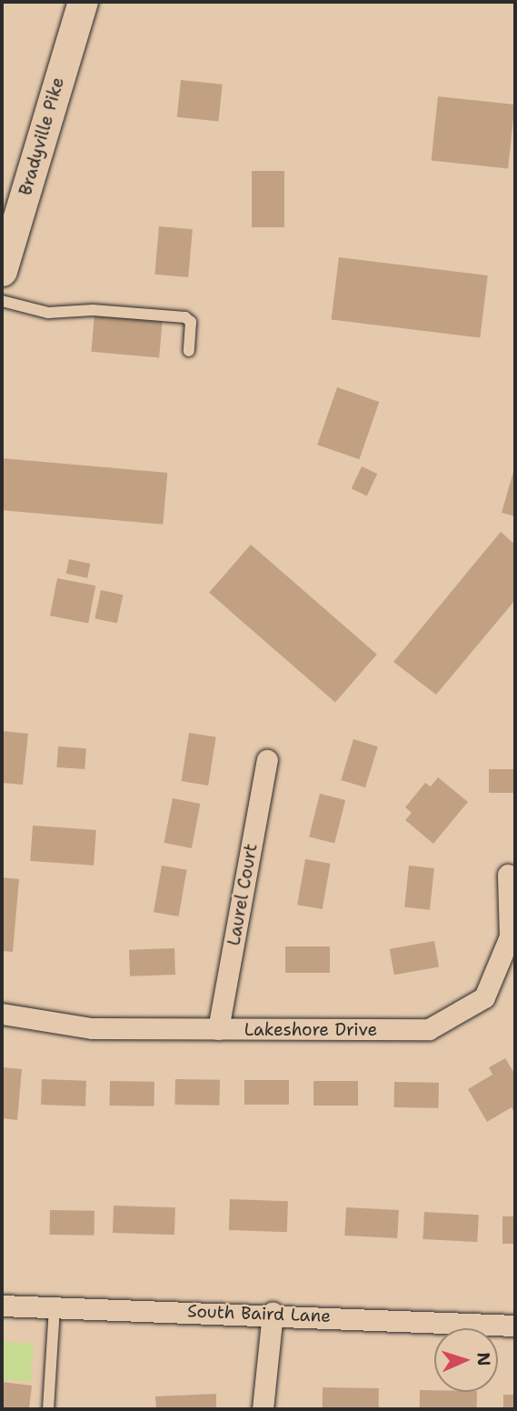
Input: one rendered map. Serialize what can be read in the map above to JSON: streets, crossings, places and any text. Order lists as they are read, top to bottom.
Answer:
{
  "streets": {
    "main road": ["Bradyville Pike"],
    "street": ["Laurel Court", "Lakeshore Drive", "South Baird Lane"]
  },
  "crossings": [
    ["Laurel Court", "Lakeshore Drive"]
  ],
  "north": "right"
}
